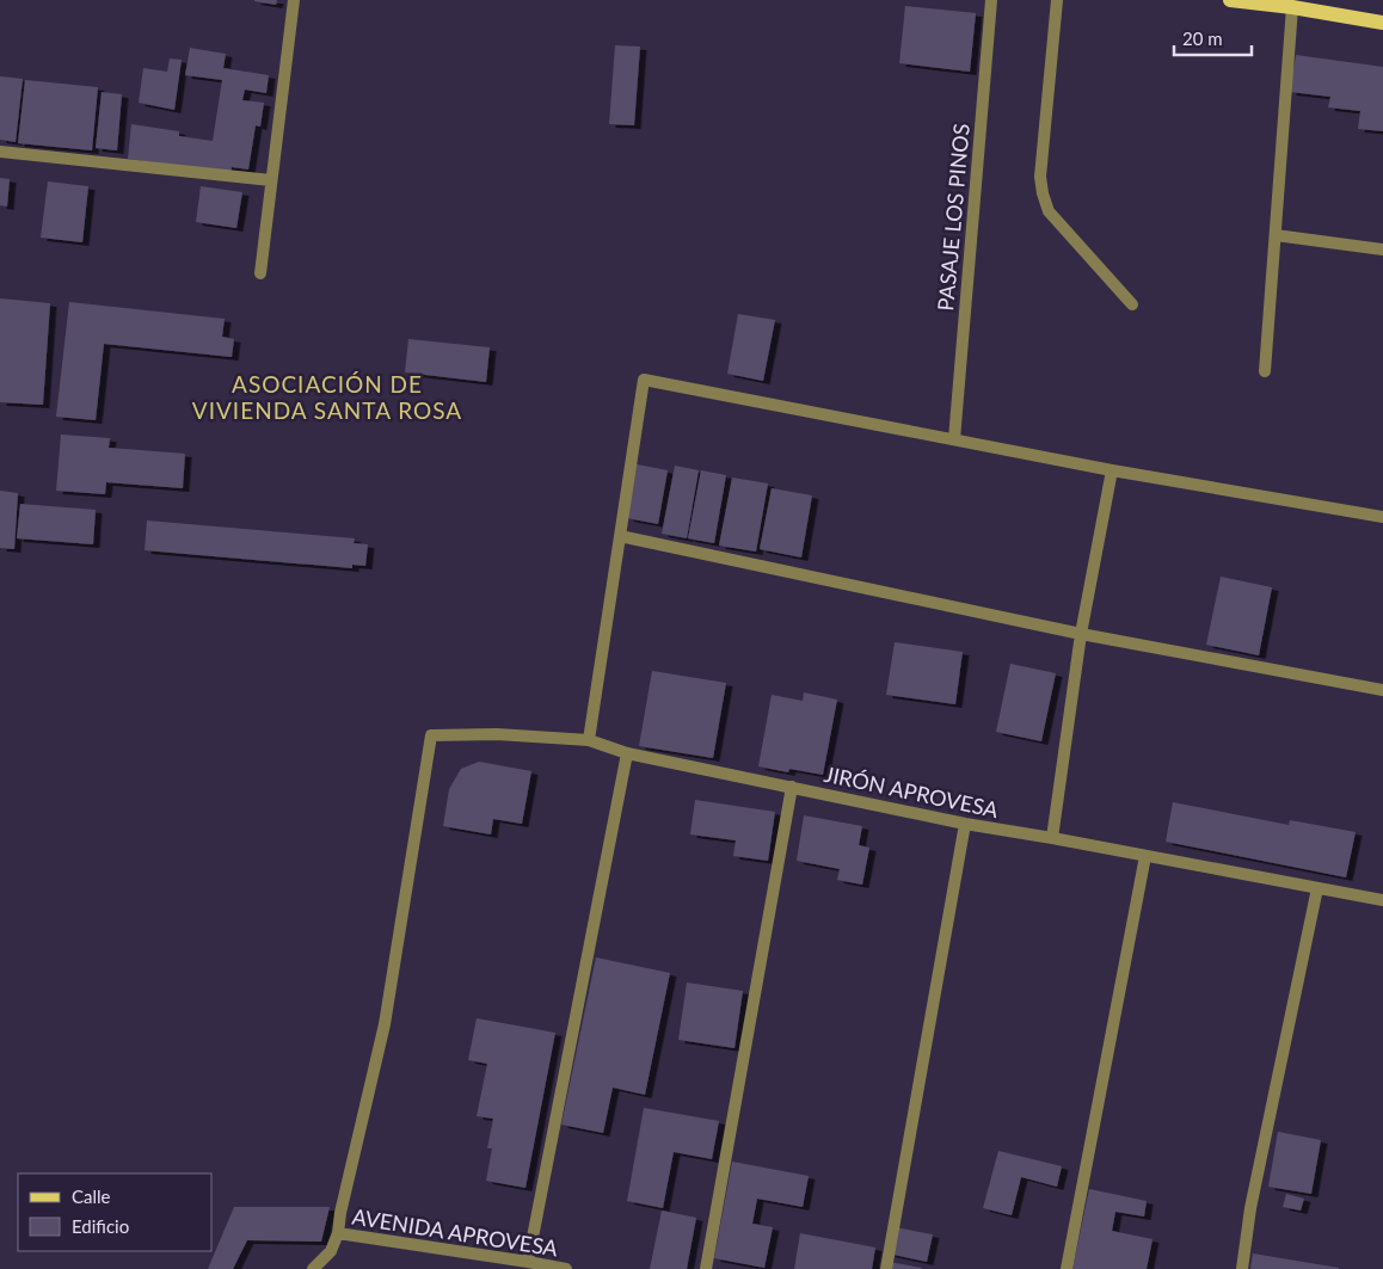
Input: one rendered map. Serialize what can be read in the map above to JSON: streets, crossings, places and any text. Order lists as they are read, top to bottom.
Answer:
{
  "streets": {
    "street": ["PASAJE LOS PINOS", "JIRÓN APROVESA", "AVENIDA APROVESA"]
  },
  "crossings": [
    ["JIRÓN APROVESA", "AVENIDA APROVESA"]
  ],
  "districts": ["ASOCIACIÓN DE VIVIENDA SANTA ROSA"],
  "legend": ["Calle", "Edificio"],
  "scale_bar": "20 m"
}
